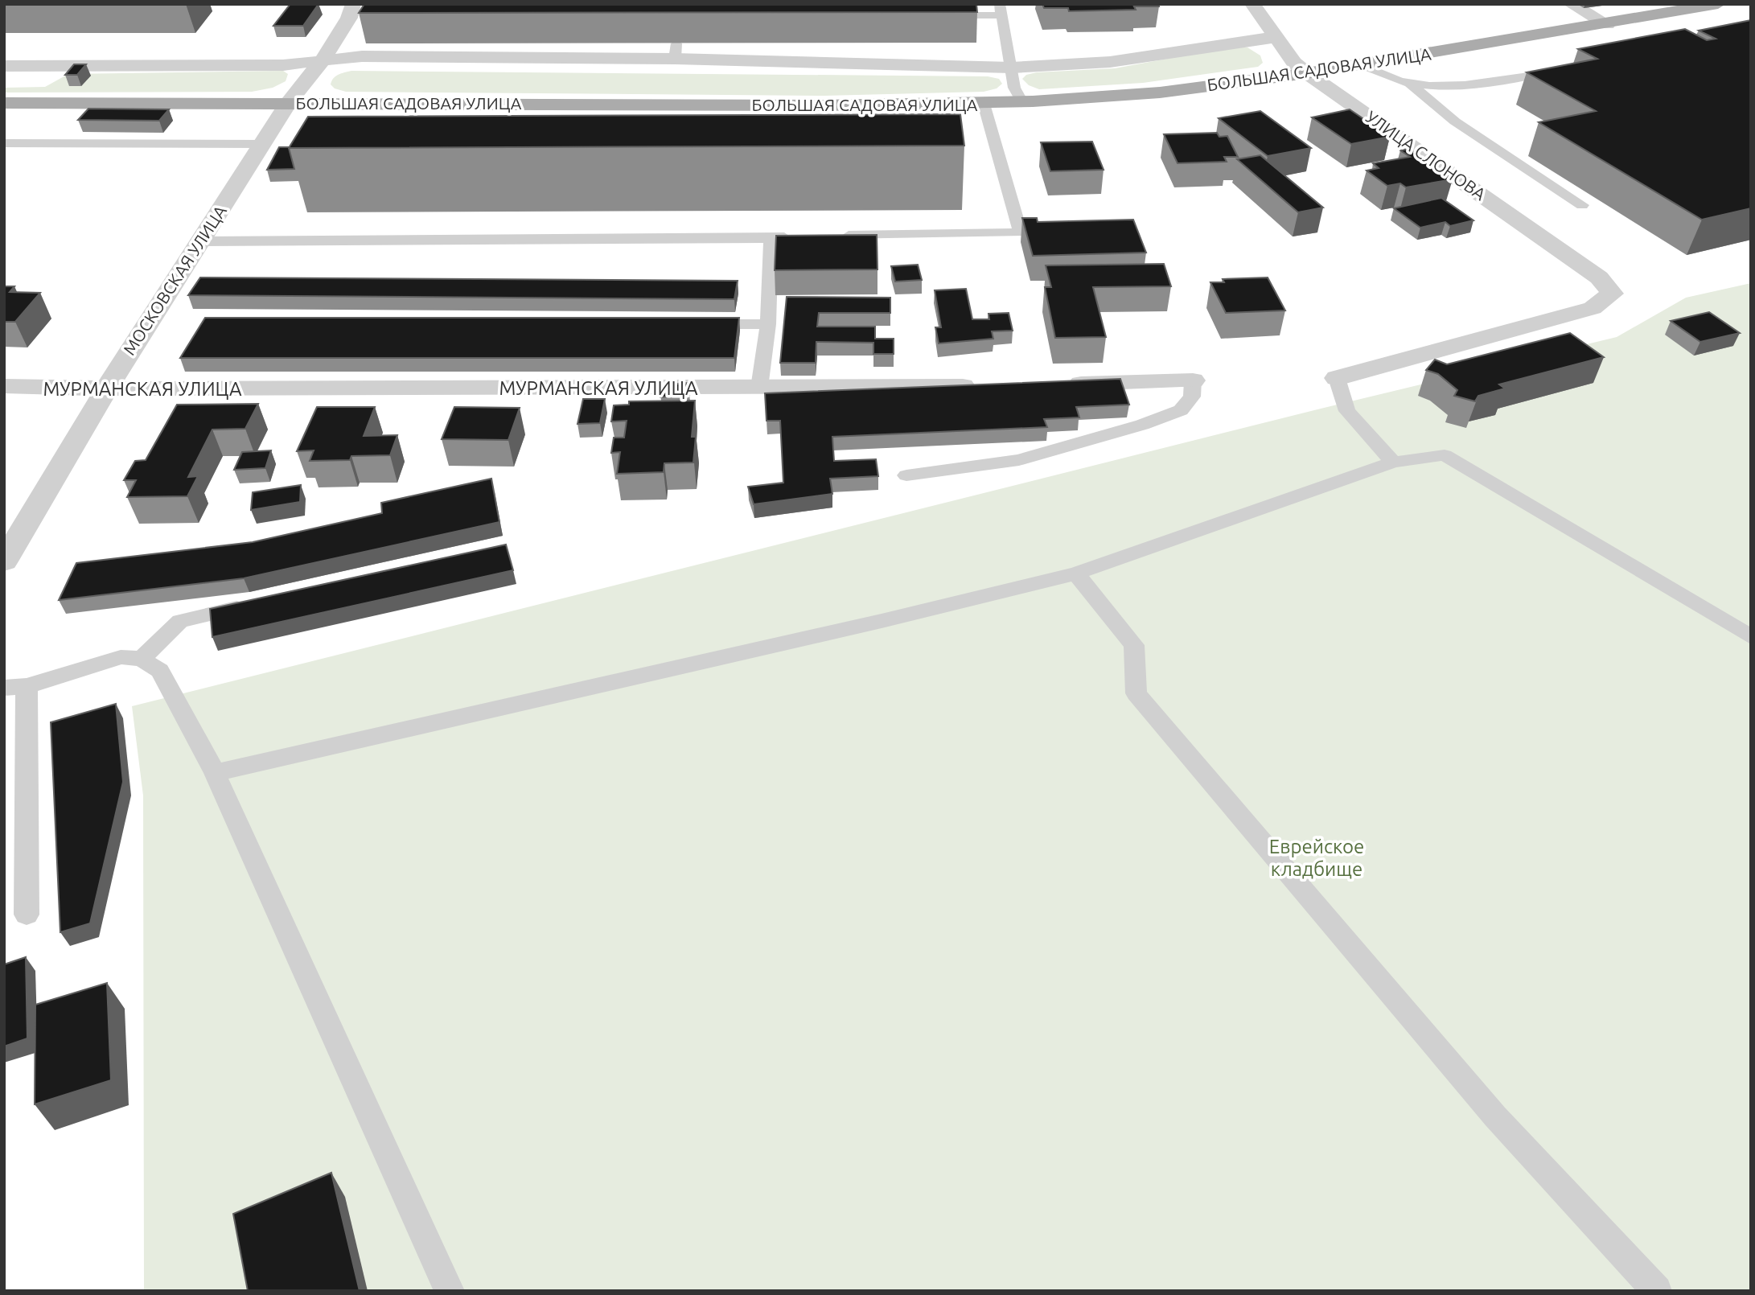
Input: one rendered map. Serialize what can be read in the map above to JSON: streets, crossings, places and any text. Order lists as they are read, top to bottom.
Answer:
{
  "streets": {
    "main road": ["БОЛЬШАЯ САДОВАЯ УЛИЦА"],
    "street": ["УЛИЦА СЛОНОВА", "МОСКОВСКАЯ УЛИЦА", "МУРМАНСКАЯ УЛИЦА"]
  },
  "crossings": [
    ["БОЛЬШАЯ САДОВАЯ УЛИЦА", "УЛИЦА СЛОНОВА"],
    ["БОЛЬШАЯ САДОВАЯ УЛИЦА", "МОСКОВСКАЯ УЛИЦА"],
    ["МОСКОВСКАЯ УЛИЦА", "МУРМАНСКАЯ УЛИЦА"]
  ],
  "parks": ["Еврейское кладбище"]
}
